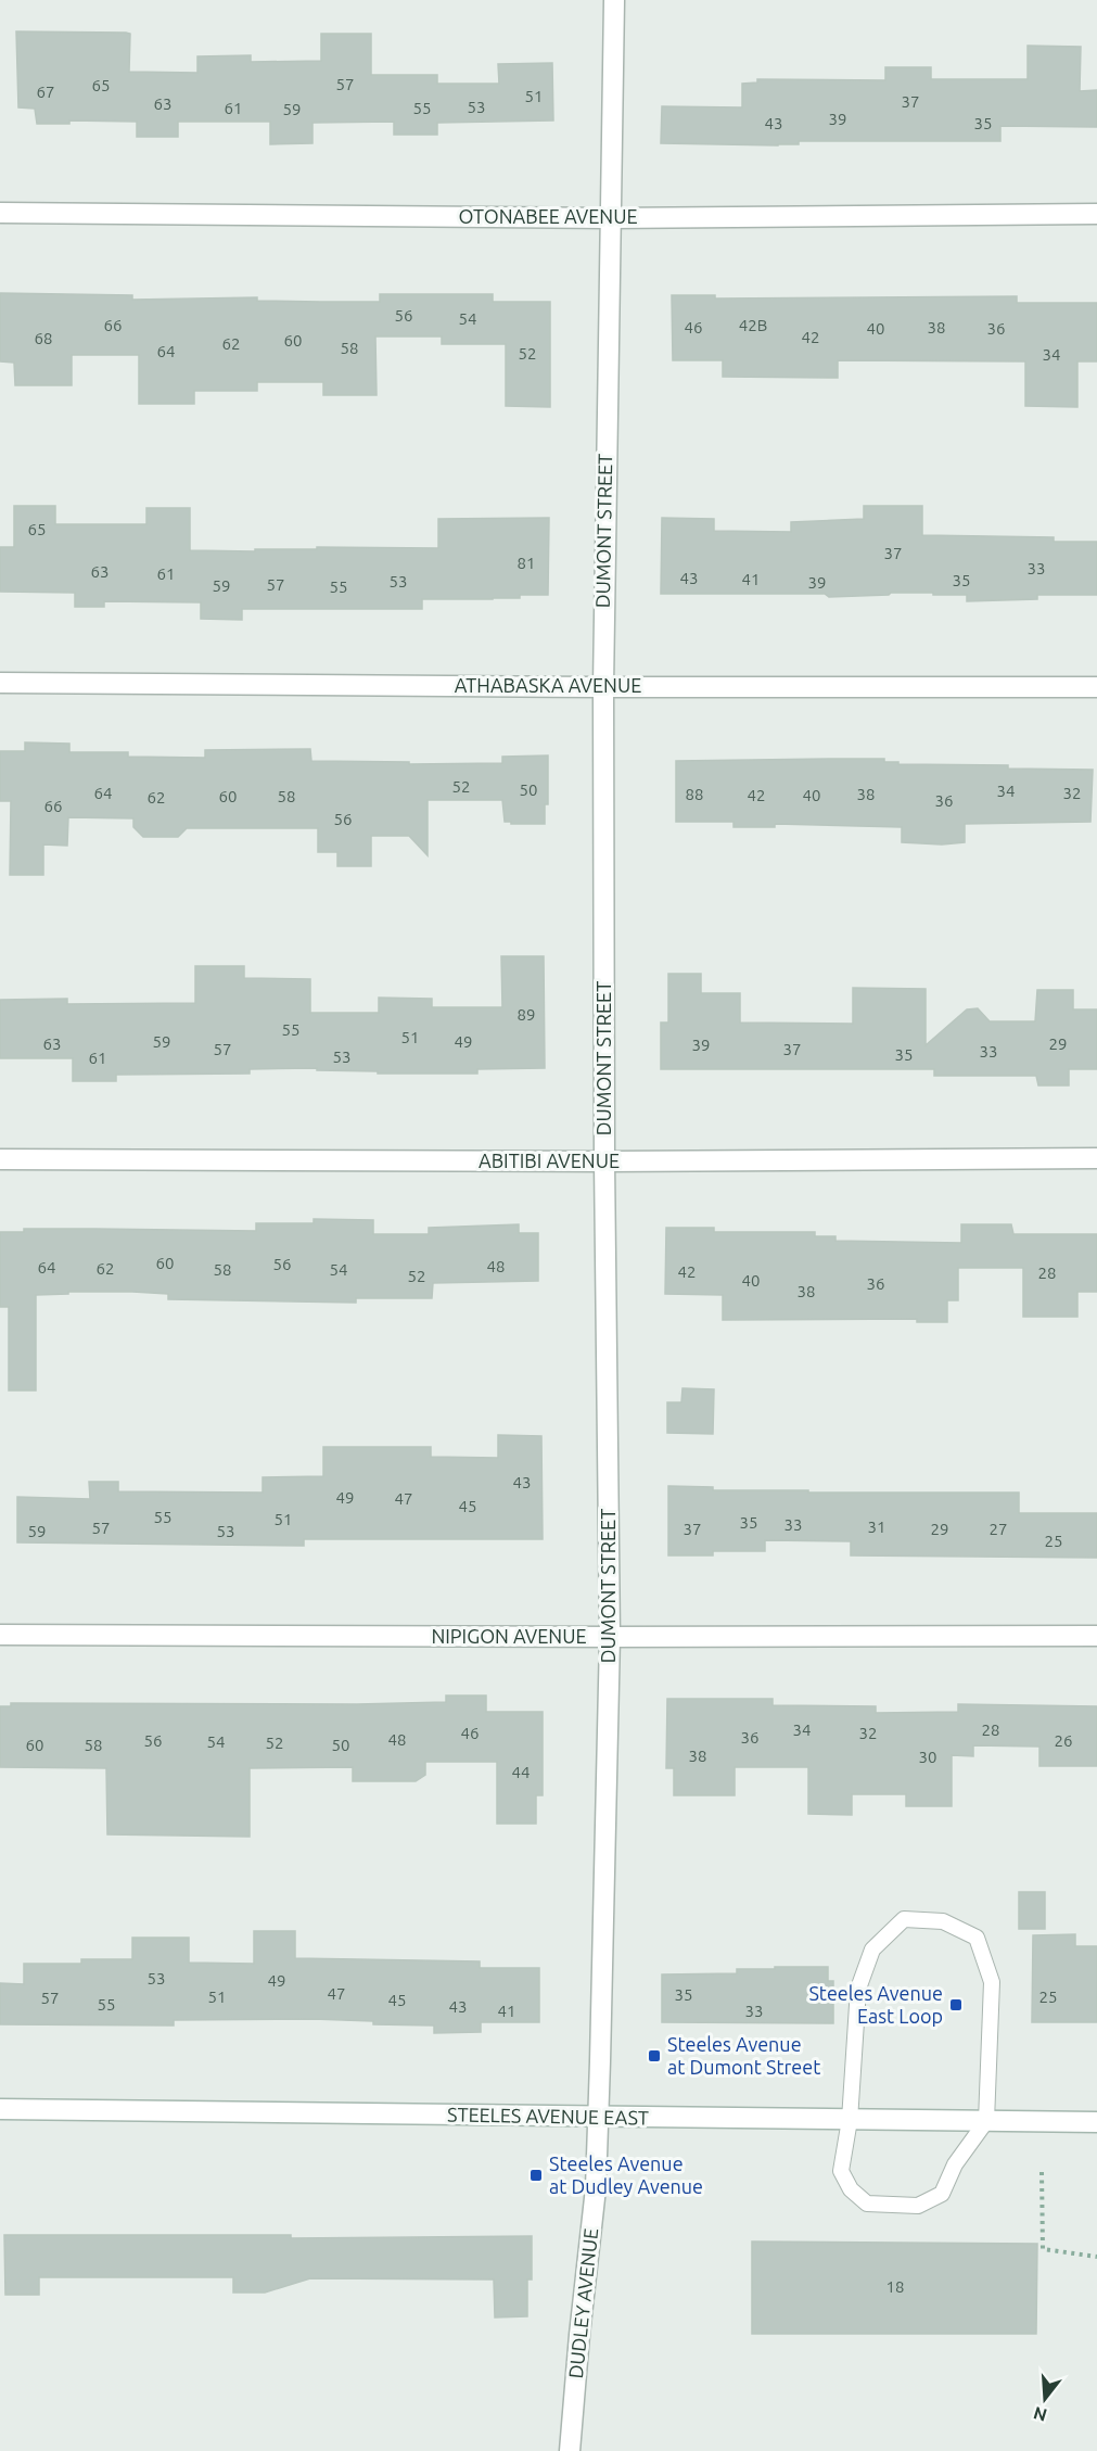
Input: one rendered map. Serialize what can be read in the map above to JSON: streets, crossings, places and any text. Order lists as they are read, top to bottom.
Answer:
{
  "streets": {
    "street": [
      "OTONABEE AVENUE",
      "DUMONT STREET",
      "ATHABASKA AVENUE",
      "ABITIBI AVENUE",
      "NIPIGON AVENUE",
      "STEELES AVENUE EAST",
      "DUDLEY AVENUE"
    ]
  },
  "crossings": [
    ["OTONABEE AVENUE", "DUMONT STREET"],
    ["DUMONT STREET", "ATHABASKA AVENUE"],
    ["DUMONT STREET", "ABITIBI AVENUE"],
    ["DUMONT STREET", "NIPIGON AVENUE"],
    ["DUMONT STREET", "STEELES AVENUE EAST"],
    ["DUMONT STREET", "DUDLEY AVENUE"],
    ["STEELES AVENUE EAST", "DUDLEY AVENUE"]
  ],
  "places": {
    "transit": ["Steeles Avenue East Loop", "Steeles Avenue at Dumont Street", "Steeles Avenue at Dudley Avenue"]
  },
  "house_numbers": [
    "57",
    "65",
    "67",
    "51",
    "37",
    "63",
    "53",
    "61",
    "55",
    "59",
    "39",
    "43",
    "35",
    "56",
    "54",
    "66",
    "42B",
    "46",
    "38",
    "40",
    "36",
    "42",
    "68",
    "60",
    "62",
    "58",
    "64",
    "52",
    "34",
    "65",
    "37",
    "81",
    "33",
    "63",
    "61",
    "43",
    "41",
    "35",
    "53",
    "39",
    "57",
    "59",
    "55",
    "52",
    "50",
    "34",
    "64",
    "32",
    "88",
    "38",
    "42",
    "40",
    "60",
    "58",
    "62",
    "36",
    "66",
    "56",
    "89",
    "55",
    "51",
    "59",
    "49",
    "63",
    "29",
    "39",
    "57",
    "37",
    "33",
    "35",
    "53",
    "61",
    "60",
    "56",
    "48",
    "64",
    "62",
    "58",
    "54",
    "42",
    "28",
    "52",
    "40",
    "36",
    "38",
    "43",
    "49",
    "47",
    "45",
    "55",
    "51",
    "35",
    "33",
    "31",
    "57",
    "37",
    "29",
    "27",
    "59",
    "53",
    "25",
    "34",
    "28",
    "46",
    "32",
    "36",
    "48",
    "56",
    "26",
    "54",
    "52",
    "60",
    "58",
    "50",
    "38",
    "30",
    "44",
    "53",
    "49",
    "47",
    "35",
    "51",
    "25",
    "57",
    "45",
    "55",
    "43",
    "41",
    "33",
    "18"
  ],
  "north": "bottom"
}
